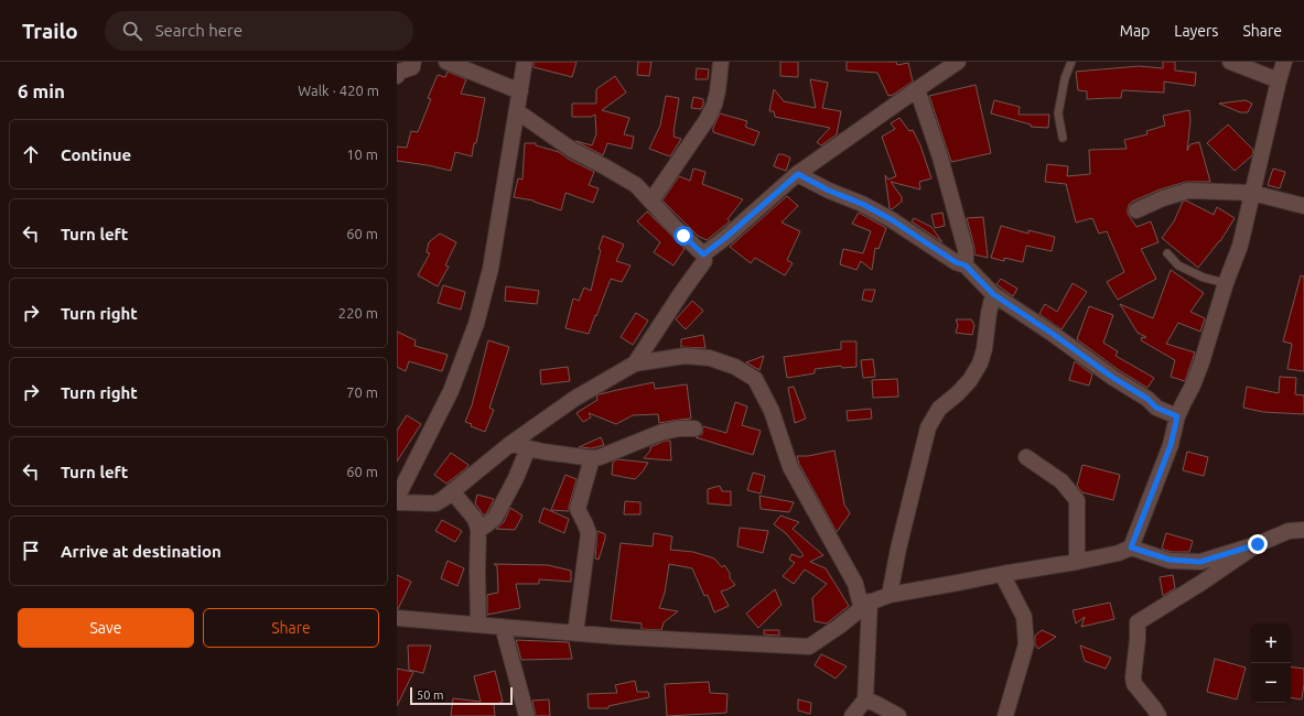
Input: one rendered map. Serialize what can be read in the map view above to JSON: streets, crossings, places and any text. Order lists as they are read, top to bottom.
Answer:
{
  "scale_bar": "50 m",
  "page": {
    "header": "Trailo",
    "search": "Search here",
    "nav": ["Map", "Layers", "Share"],
    "heading": ["6 min", "Walk · 420 m"],
    "list": [
      ["Continue", "10 m"],
      ["Turn left", "60 m"],
      ["Turn right", "220 m"],
      ["Turn right", "70 m"],
      ["Turn left", "60 m"],
      "Arrive at destination"
    ],
    "buttons": ["Save", "Share"],
    "map_buttons": ["+", "−"],
    "scale": "50 m"
  }
}
